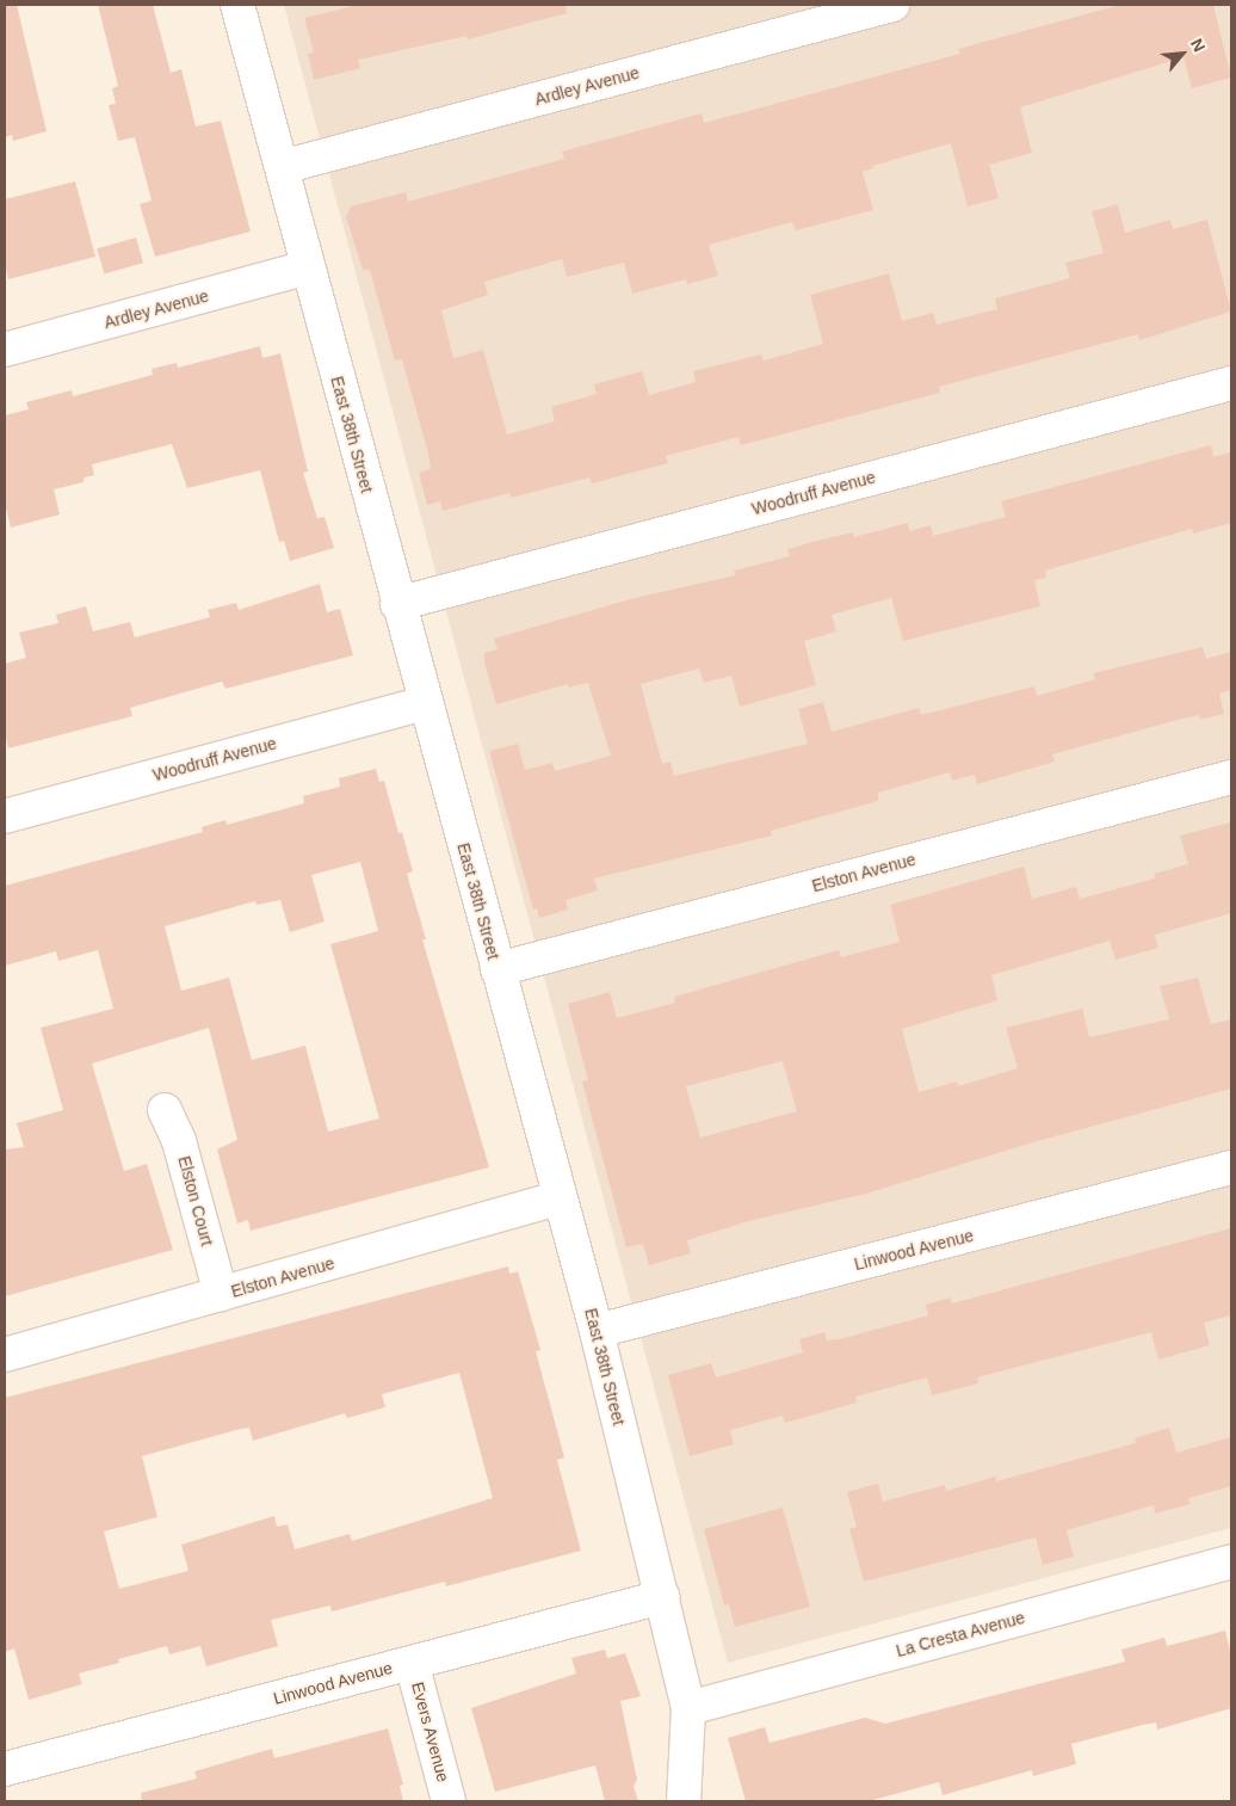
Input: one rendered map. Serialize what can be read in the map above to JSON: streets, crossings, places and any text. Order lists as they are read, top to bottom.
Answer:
{
  "streets": {
    "street": [
      "Ardley Avenue",
      "East 38th Street",
      "Woodruff Avenue",
      "Elston Avenue",
      "Elston Court",
      "Linwood Avenue",
      "La Cresta Avenue",
      "Evers Avenue"
    ]
  },
  "crossings": [
    ["Ardley Avenue", "East 38th Street"],
    ["East 38th Street", "Woodruff Avenue"],
    ["East 38th Street", "Elston Avenue"],
    ["East 38th Street", "Linwood Avenue"],
    ["East 38th Street", "La Cresta Avenue"],
    ["Elston Avenue", "Elston Court"],
    ["Linwood Avenue", "Evers Avenue"]
  ],
  "north": "top right"
}
